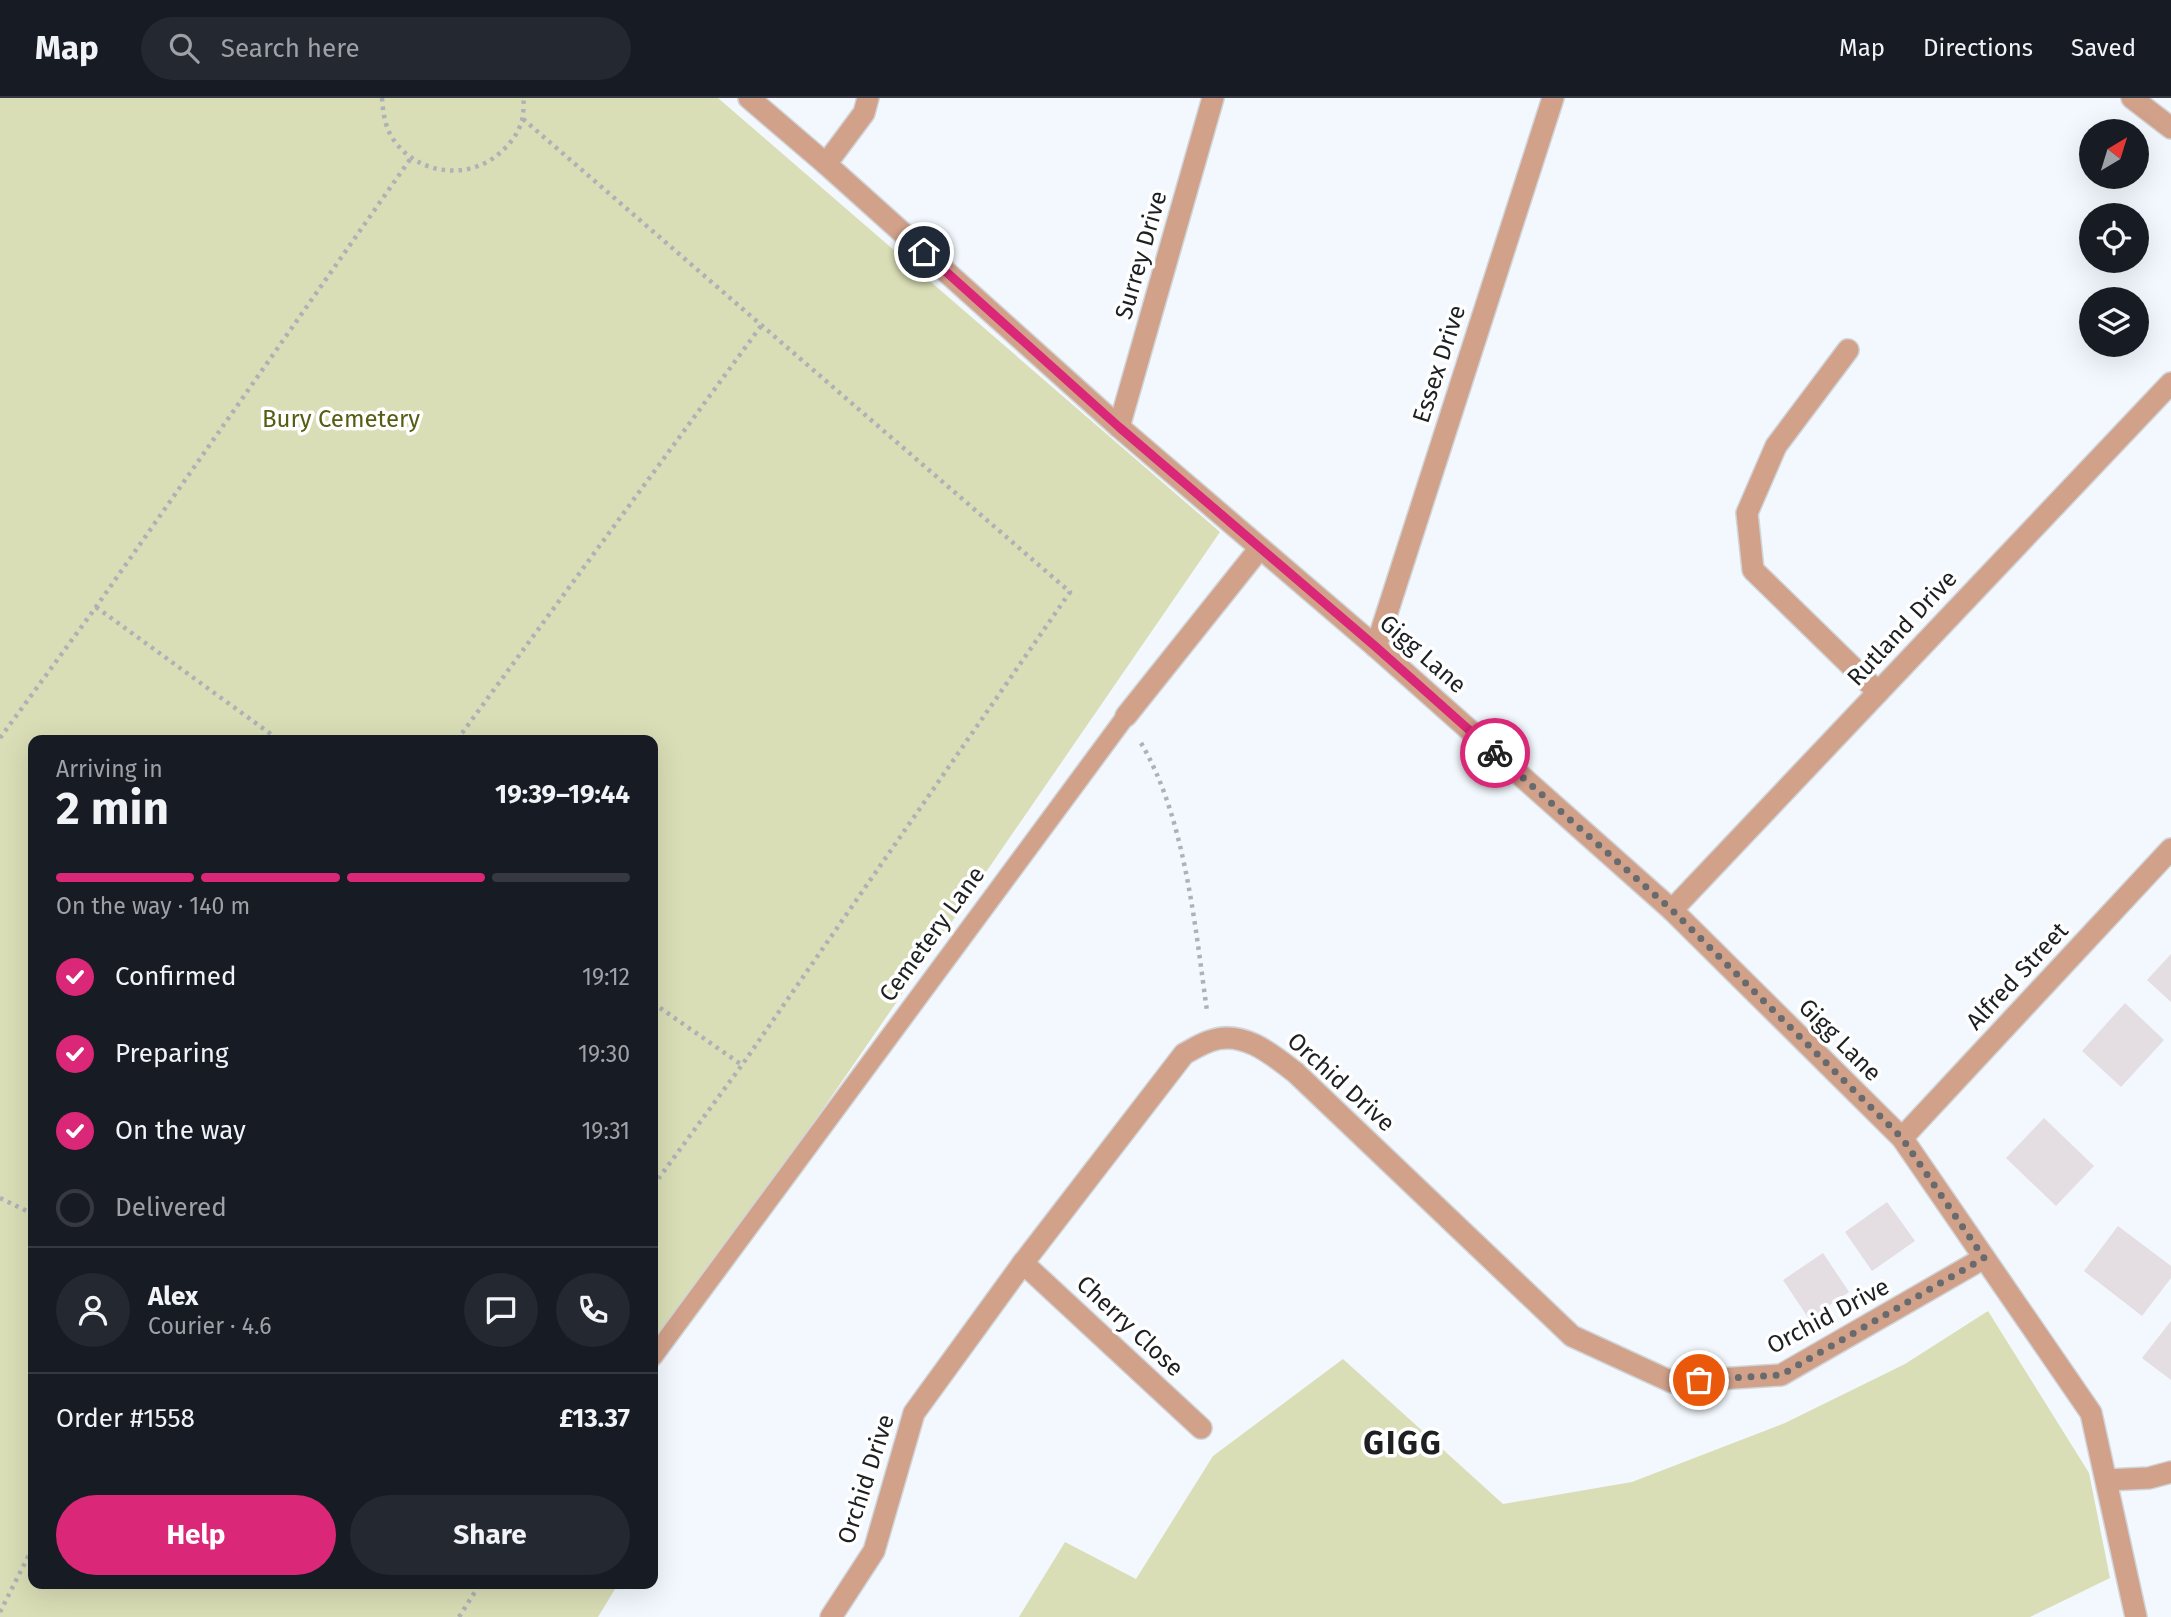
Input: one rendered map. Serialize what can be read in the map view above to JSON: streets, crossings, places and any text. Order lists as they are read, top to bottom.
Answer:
{
  "streets": {
    "street": [
      "Surrey Drive",
      "Essex Drive",
      "Rutland Drive",
      "Gigg Lane",
      "Cemetery Lane",
      "Alfred Street",
      "Orchid Drive",
      "Cherry Close"
    ]
  },
  "crossings": [
    ["Surrey Drive", "Gigg Lane"],
    ["Essex Drive", "Gigg Lane"],
    ["Rutland Drive", "Gigg Lane"],
    ["Gigg Lane", "Cemetery Lane"],
    ["Gigg Lane", "Alfred Street"],
    ["Gigg Lane", "Orchid Drive"],
    ["Orchid Drive", "Cherry Close"]
  ],
  "districts": ["GIGG"],
  "parks": ["Bury Cemetery"],
  "north": "top right",
  "page": {
    "header": "Map",
    "search": "Search here",
    "nav": ["Map", "Directions", "Saved"],
    "heading": ["2 min", "Arriving in", "19:39–19:44"],
    "panel": [
      "Alex",
      "Courier · 4.6",
      "Order #1558",
      "£13.37"
    ],
    "bar": "On the way · 140 m",
    "list": [
      ["Confirmed", "19:12"],
      ["Preparing", "19:30"],
      ["On the way", "19:31"],
      "Delivered"
    ],
    "buttons": ["Help", "Share"]
  }
}
